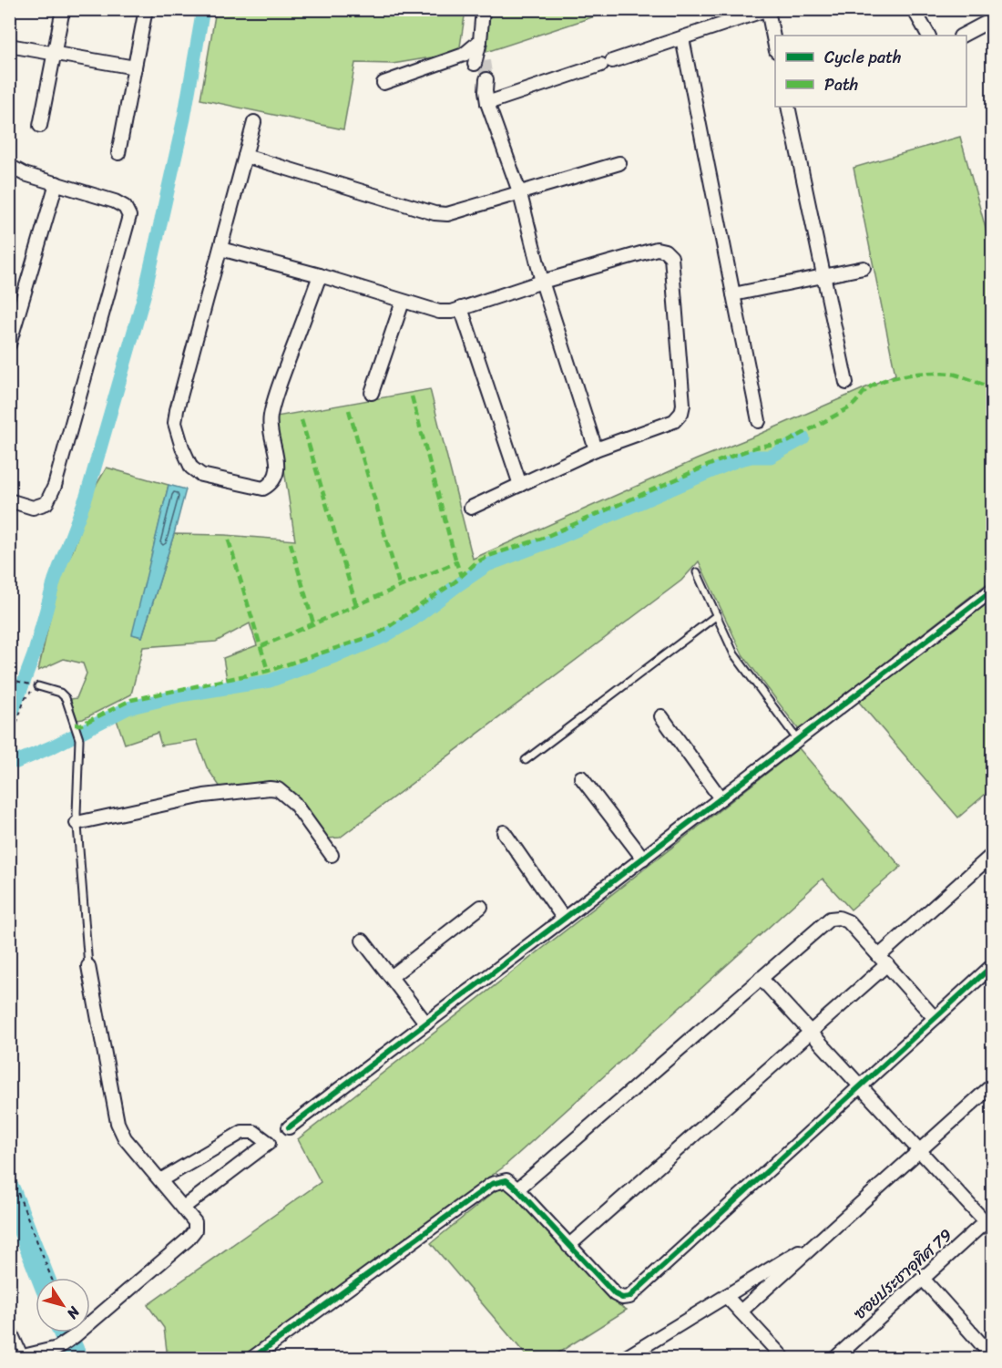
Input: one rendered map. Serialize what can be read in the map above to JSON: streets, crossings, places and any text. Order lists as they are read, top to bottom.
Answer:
{
  "streets": {
    "street": ["ซอยประชาอุทิศ 79"]
  },
  "legend": ["Cycle path", "Path"],
  "north": "bottom right"
}
